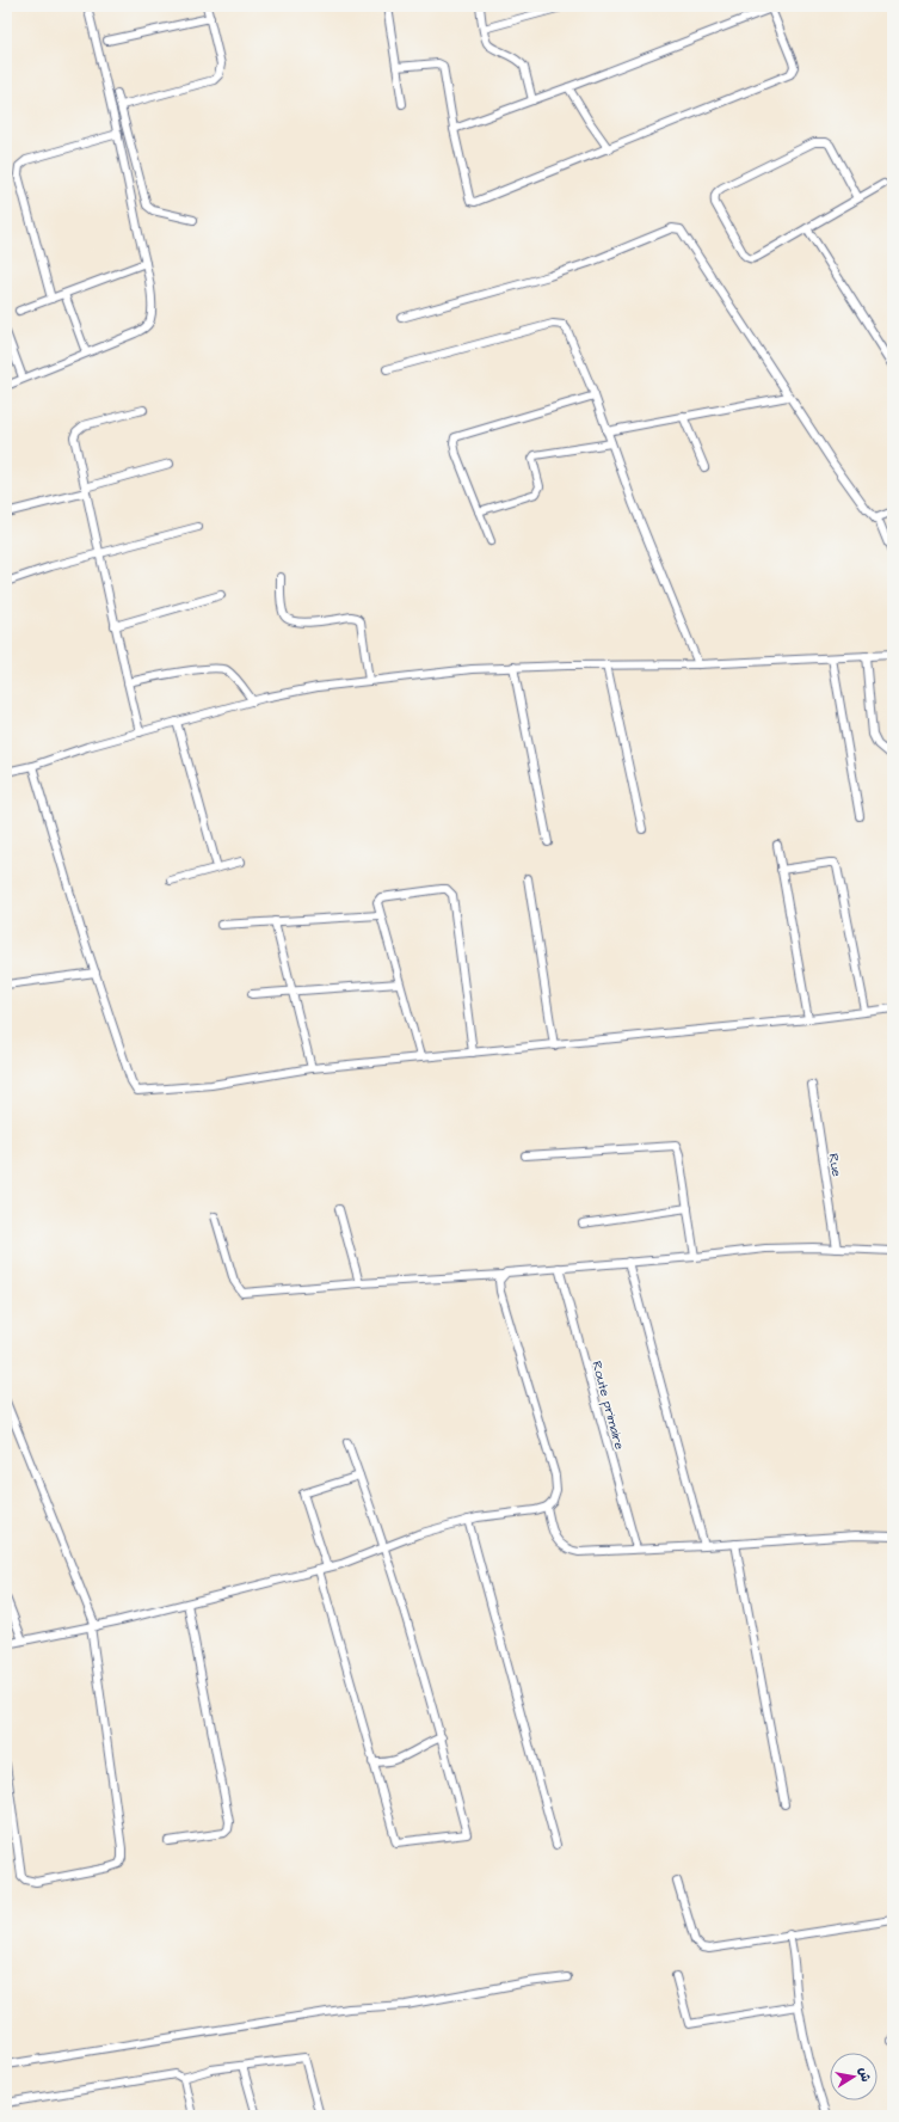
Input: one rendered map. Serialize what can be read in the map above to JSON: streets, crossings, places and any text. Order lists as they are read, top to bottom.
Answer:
{
  "streets": {
    "street": ["Rue", "Route primaire"]
  },
  "north": "right"
}
